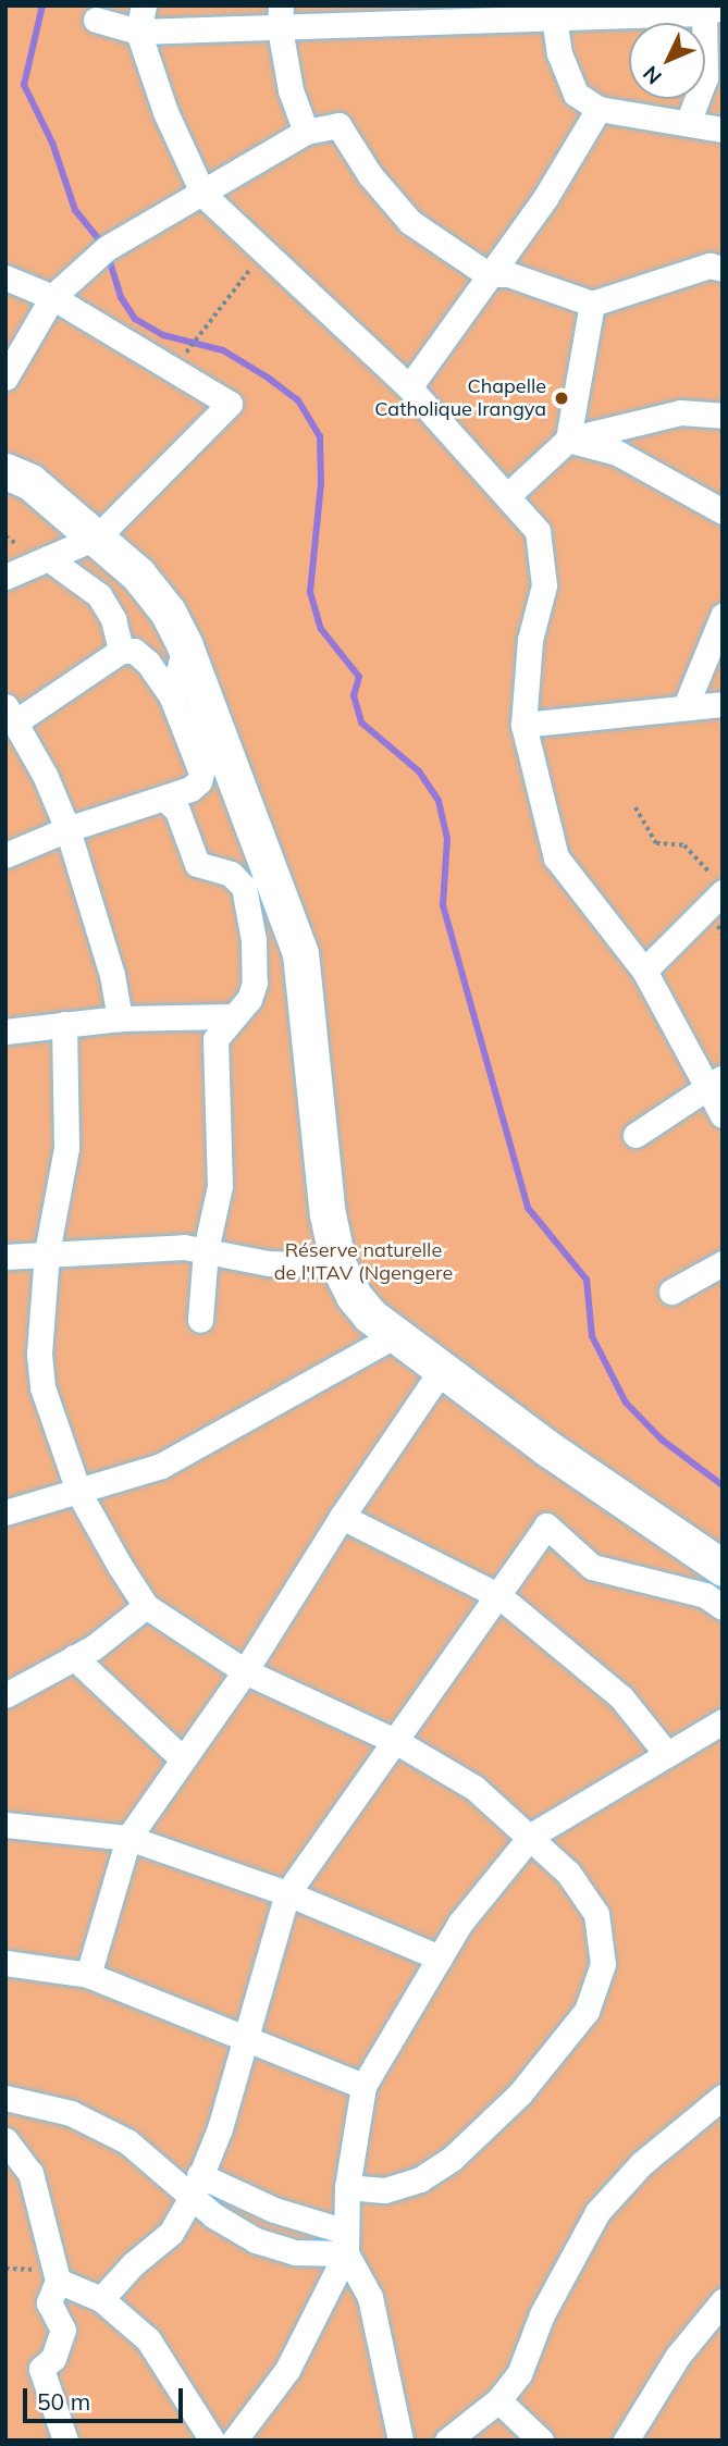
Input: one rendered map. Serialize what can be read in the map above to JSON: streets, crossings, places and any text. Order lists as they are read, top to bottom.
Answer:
{
  "parks": ["Réserve naturelle de l'ITAV (Ngengere"],
  "places": ["Chapelle Catholique Irangya"],
  "scale_bar": "50 m",
  "north": "bottom left"
}
